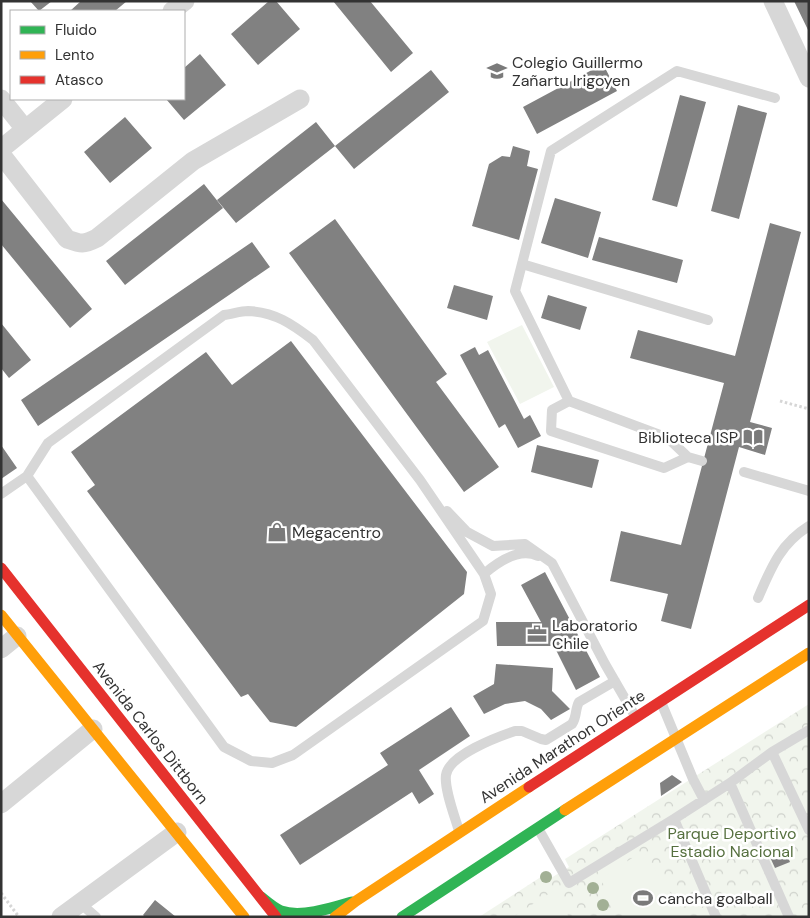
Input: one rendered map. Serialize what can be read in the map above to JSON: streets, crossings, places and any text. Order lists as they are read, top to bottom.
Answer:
{
  "streets": {
    "main road": ["Avenida Carlos Dittborn", "Avenida Marathon Oriente"]
  },
  "parks": ["Parque Deportivo Estadio Nacional"],
  "places": {
    "school or university": ["Colegio Guillermo Zañartu Irigoyen"],
    "library": ["Biblioteca ISP"],
    "shop": ["Megacentro"],
    "office": ["Laboratorio Chile"],
    "sports": ["cancha goalball"]
  },
  "legend": ["Fluido", "Lento", "Atasco"]
}
